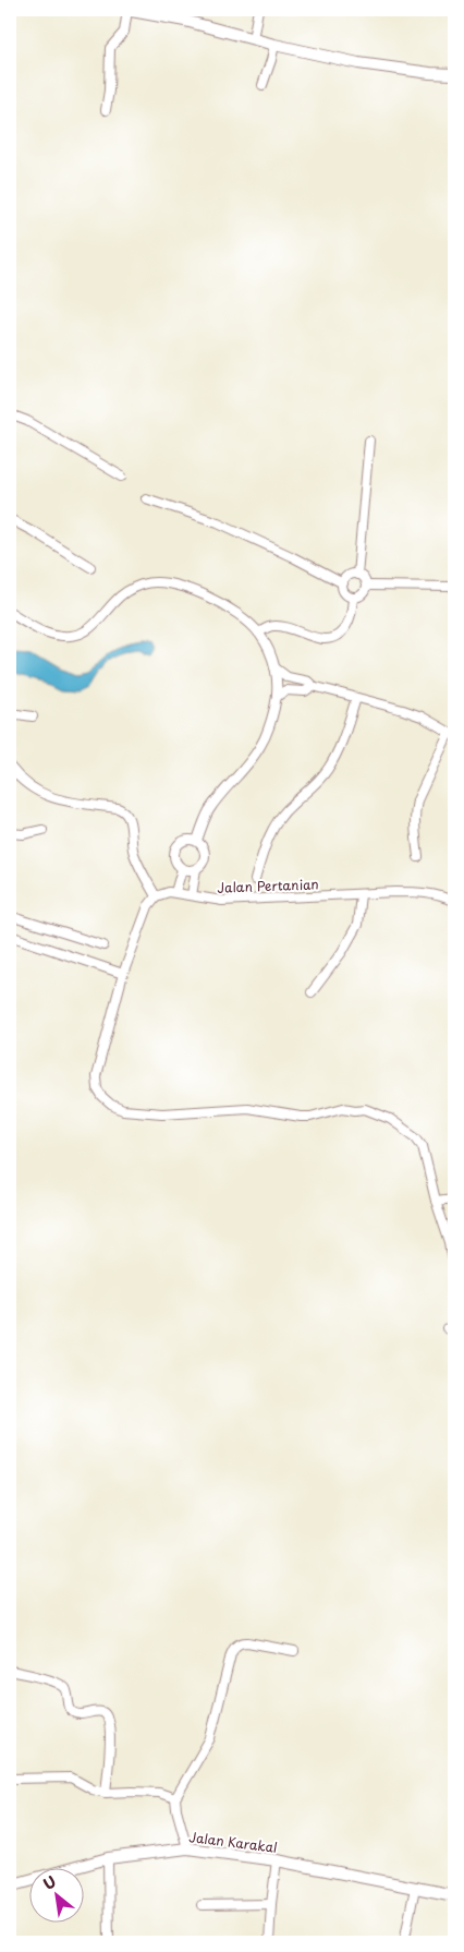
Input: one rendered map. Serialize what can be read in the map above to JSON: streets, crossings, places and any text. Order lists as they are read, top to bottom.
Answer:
{
  "streets": {
    "main road": ["Jalan Karakal"],
    "street": ["Jalan Pertanian"]
  },
  "north": "top left"
}
